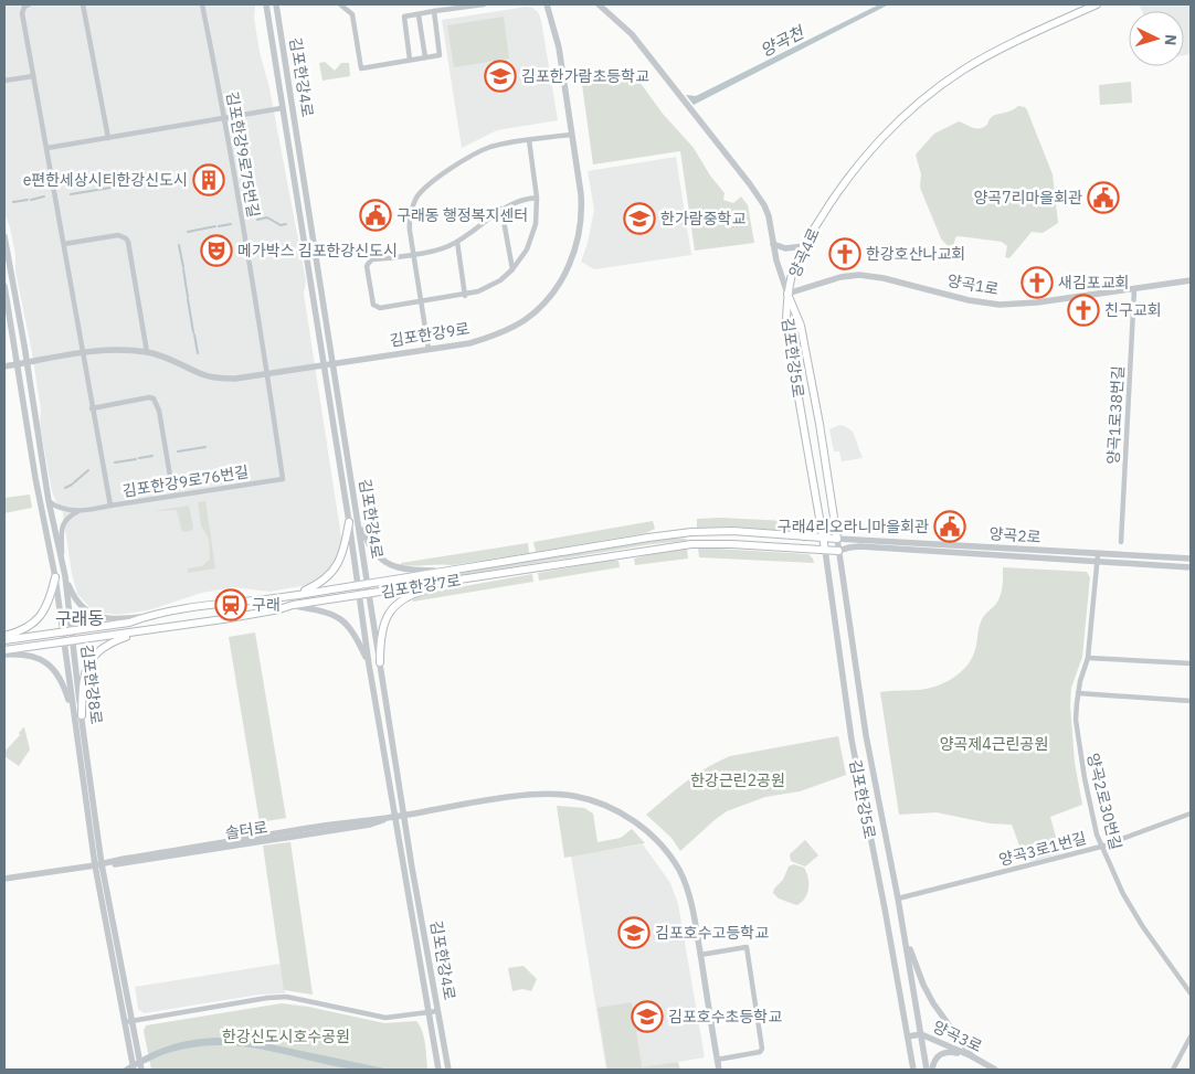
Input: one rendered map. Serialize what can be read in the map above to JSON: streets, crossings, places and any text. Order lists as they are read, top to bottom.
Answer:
{
  "streets": {
    "main road": ["양곡4로", "김포한강5로", "김포한강7로"],
    "street": [
      "김포한강4로",
      "김포한강9로75번길",
      "양곡1로",
      "김포한강9로",
      "양곡1로38번길",
      "김포한강9로76번길",
      "양곡2로",
      "김포한강8로",
      "양곡2로30번길",
      "솔터로",
      "양곡3로1번길",
      "양곡3로"
    ]
  },
  "crossings": [
    ["김포한강4로", "김포한강9로"],
    ["김포한강4로", "김포한강7로"],
    ["김포한강4로", "솔터로"],
    ["김포한강9로75번길", "김포한강9로"],
    ["김포한강9로75번길", "김포한강9로76번길"],
    ["양곡4로", "양곡1로"],
    ["양곡4로", "김포한강5로"],
    ["양곡1로", "김포한강5로"],
    ["양곡1로", "양곡1로38번길"],
    ["김포한강9로", "김포한강9로76번길"],
    ["김포한강9로", "김포한강8로"],
    ["김포한강5로", "양곡2로"],
    ["김포한강5로", "김포한강7로"],
    ["김포한강5로", "양곡3로1번길"],
    ["김포한강5로", "양곡3로"],
    ["양곡2로", "김포한강7로"],
    ["양곡2로", "양곡2로30번길"],
    ["김포한강7로", "김포한강8로"],
    ["김포한강8로", "솔터로"],
    ["양곡2로30번길", "양곡3로1번길"]
  ],
  "districts": ["구래동"],
  "water": ["양곡천"],
  "parks": ["양곡제4근린공원", "한강근린2공원", "한강신도시호수공원"],
  "places": {
    "school or university": [
      "김포한가람초등학교",
      "한가람중학교",
      "김포호수고등학교",
      "김포호수초등학교"
    ],
    "building": ["e편한세상시티한강신도시"],
    "public building": ["양곡7리마을회관", "구래동 행정복지센터", "구래4리오라니마을회관"],
    "theatre": ["메가박스 김포한강신도시"],
    "church": ["한강호산나교회", "새김포교회", "친구교회"],
    "station": ["구래"]
  },
  "north": "right"
}
